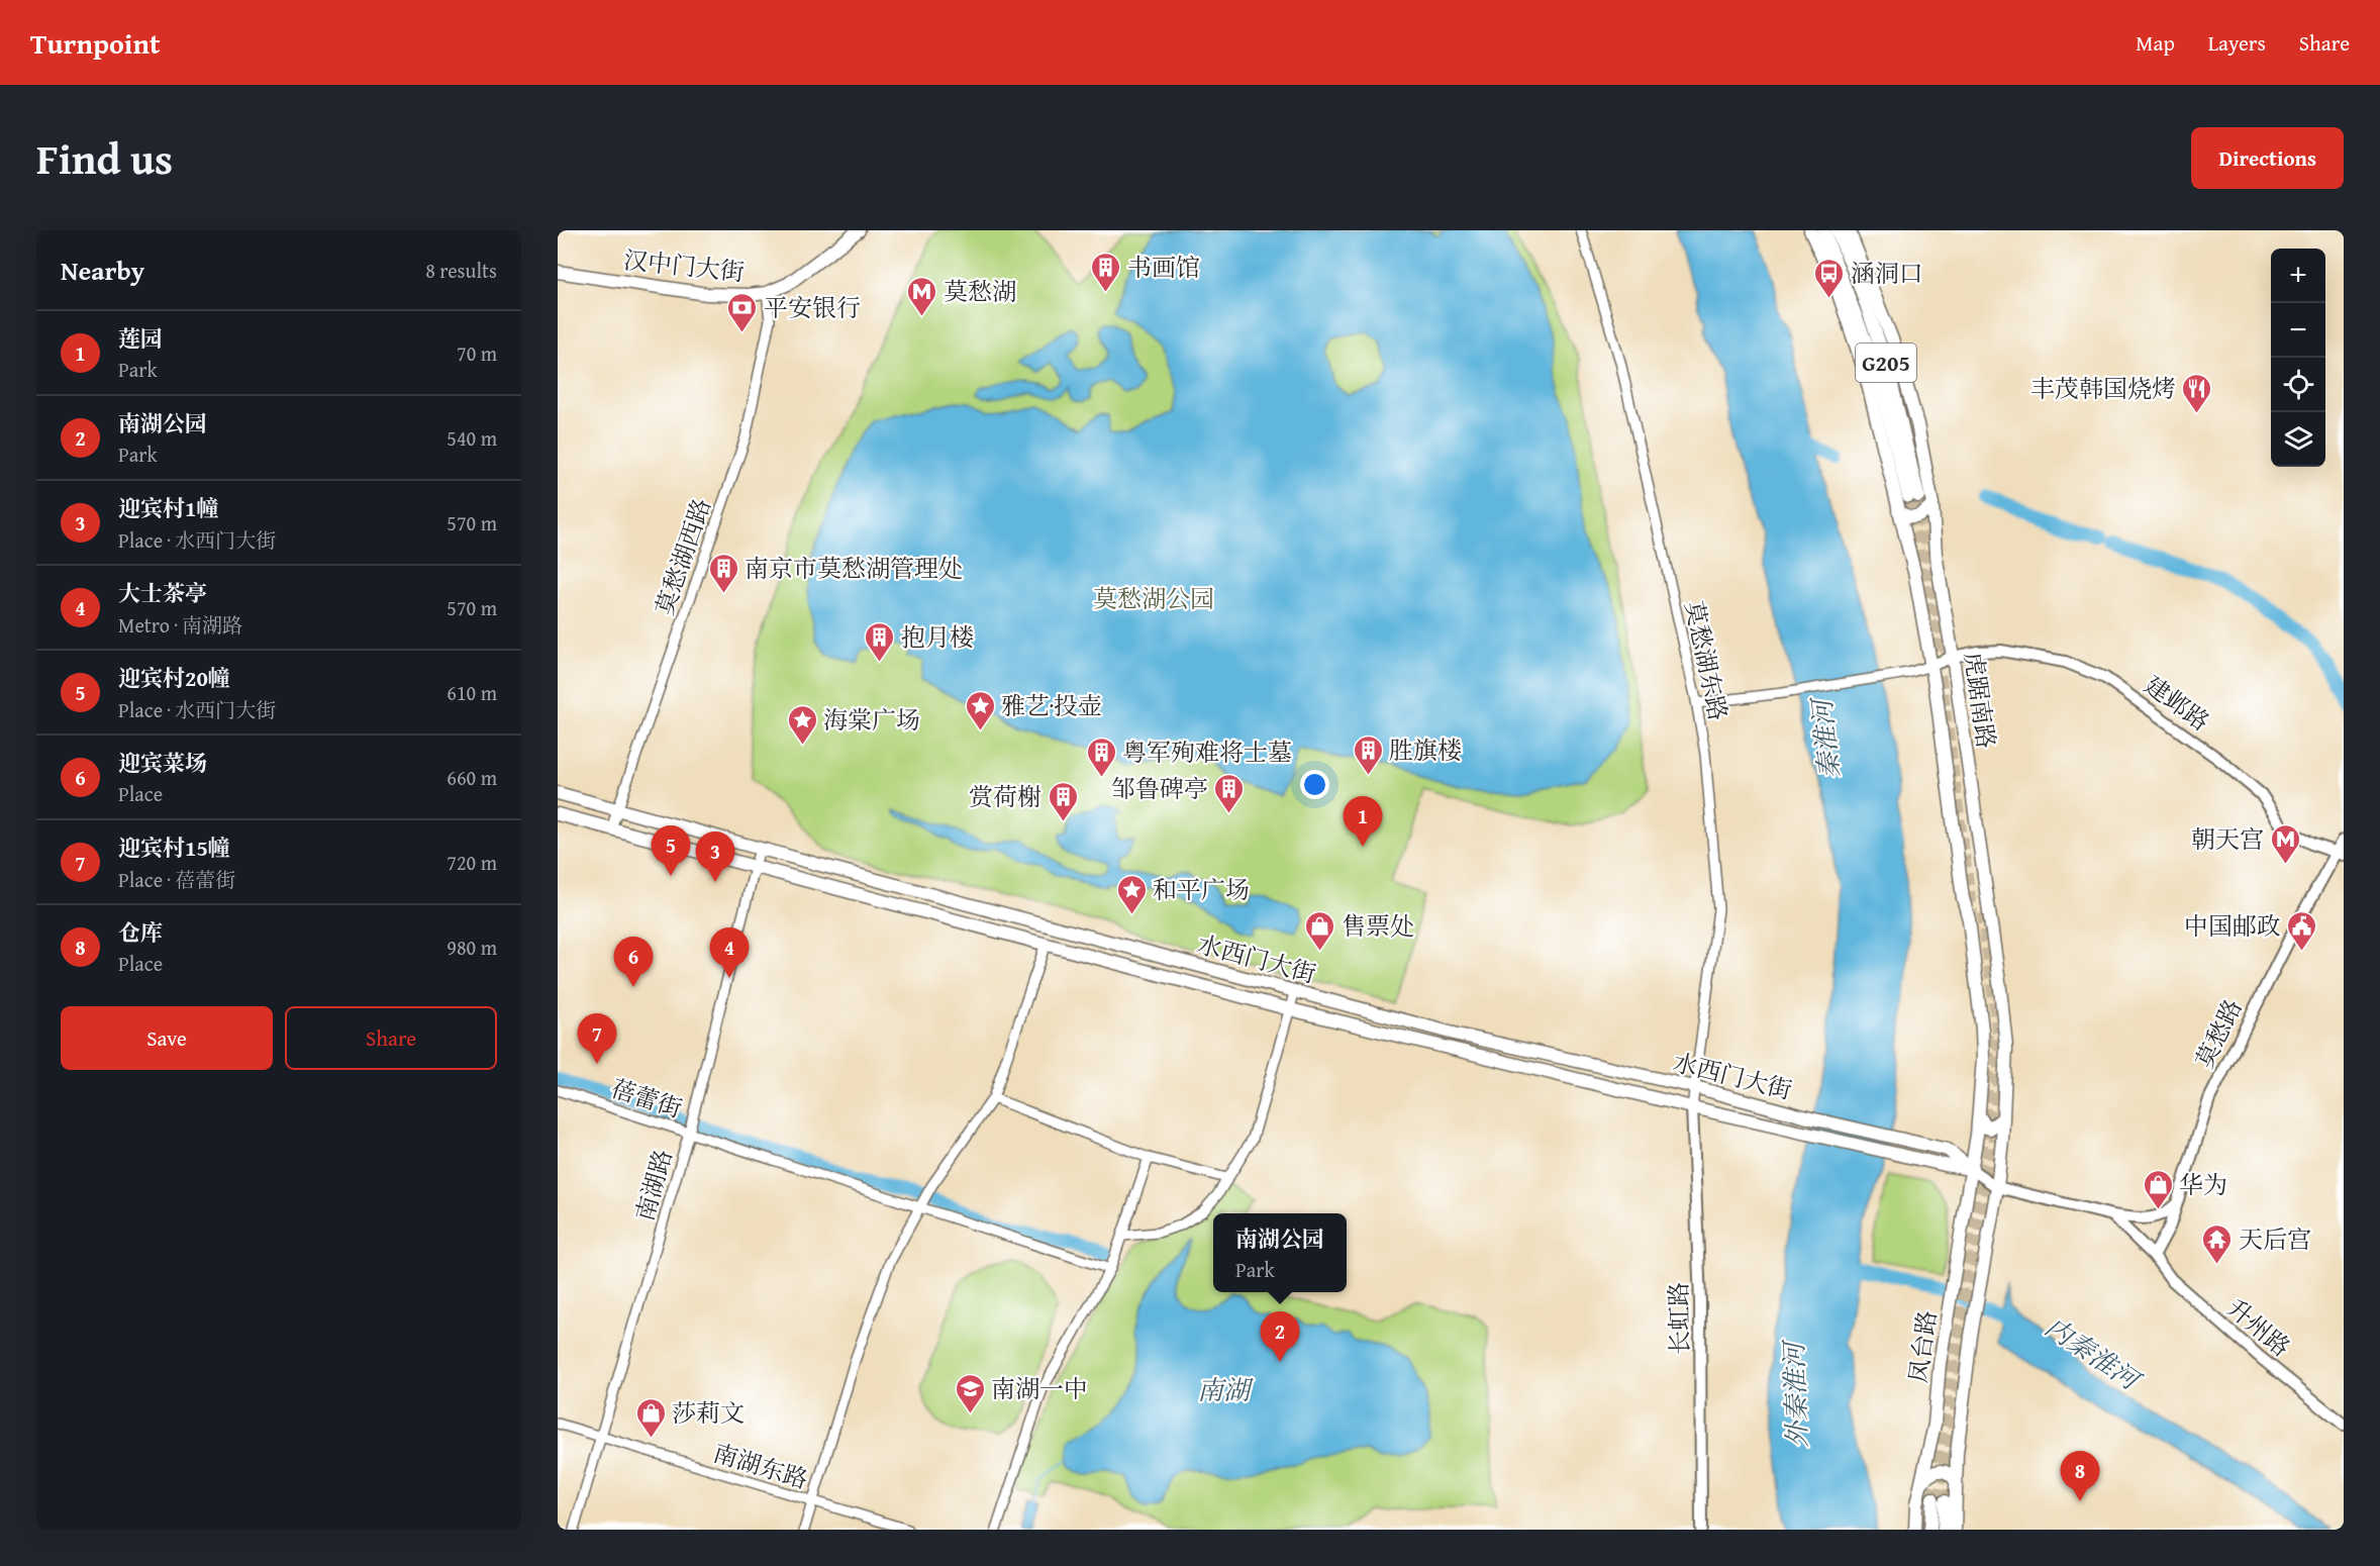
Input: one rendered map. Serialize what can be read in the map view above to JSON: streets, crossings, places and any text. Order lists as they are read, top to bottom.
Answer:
{
  "streets": {
    "main road": [
      "汉中门大街",
      "G205",
      "虎踞南路",
      "建邺路",
      "水西门大街",
      "莫愁路",
      "长虹路",
      "升州路",
      "凤台路"
    ],
    "street": [
      "莫愁湖西路",
      "莫愁湖东路",
      "蓓蕾街",
      "南湖路",
      "南湖东路"
    ]
  },
  "crossings": [
    ["汉中门大街", "莫愁湖西路"],
    ["G205", "虎踞南路"],
    ["莫愁湖西路", "水西门大街"],
    ["莫愁湖东路", "水西门大街"],
    ["莫愁湖东路", "长虹路"],
    ["虎踞南路", "建邺路"],
    ["虎踞南路", "水西门大街"],
    ["虎踞南路", "凤台路"],
    ["建邺路", "莫愁路"],
    ["水西门大街", "南湖路"],
    ["水西门大街", "长虹路"],
    ["水西门大街", "凤台路"],
    ["莫愁路", "升州路"],
    ["蓓蕾街", "南湖路"],
    ["南湖路", "南湖东路"]
  ],
  "water": [
    "秦淮河",
    "内秦淮河",
    "南湖",
    "外秦淮河"
  ],
  "parks": ["莫愁湖公园"],
  "places": {
    "building": [
      "书画馆",
      "南京市莫愁湖管理处",
      "抱月楼",
      "胜旗楼",
      "粤军殉难将士墓",
      "邹鲁碑亭",
      "赏荷榭"
    ],
    "bus stop": ["涵洞口"],
    "metro station": ["莫愁湖", "朝天宫"],
    "bank": ["平安银行"],
    "restaurant": ["丰茂韩国烧烤"],
    "place": ["雅艺·投壶", "海棠广场", "和平广场"],
    "shop": ["售票处", "华为", "莎莉文"],
    "public building": ["中国邮政"],
    "temple": ["天后宫"],
    "school or university": ["南湖一中"]
  },
  "page": {
    "header": "Turnpoint",
    "nav": ["Map", "Layers", "Share"],
    "title": "Find us",
    "buttons": [
      "Directions",
      ["Save", "Share"]
    ],
    "heading": ["Nearby", "8 results"],
    "map_buttons": ["+", "−"],
    "list": [
      {
        "mark": "1",
        "name": "莲园",
        "note": "Park",
        "value": "70 m"
      },
      {
        "mark": "2",
        "name": "南湖公园",
        "note": "Park",
        "value": "540 m"
      },
      {
        "mark": "3",
        "name": "迎宾村1幢",
        "note": "Place · 水西门大街",
        "value": "570 m"
      },
      {
        "mark": "4",
        "name": "大士茶亭",
        "note": "Metro · 南湖路",
        "value": "570 m"
      },
      {
        "mark": "5",
        "name": "迎宾村20幢",
        "note": "Place · 水西门大街",
        "value": "610 m"
      },
      {
        "mark": "6",
        "name": "迎宾菜场",
        "note": "Place",
        "value": "660 m"
      },
      {
        "mark": "7",
        "name": "迎宾村15幢",
        "note": "Place · 蓓蕾街",
        "value": "720 m"
      },
      {
        "mark": "8",
        "name": "仓库",
        "note": "Place",
        "value": "980 m"
      }
    ],
    "pins": [
      "1",
      "5",
      "3",
      "4",
      "6",
      "7",
      "2",
      "8"
    ],
    "popup": ["南湖公园", "Park"]
  }
}
